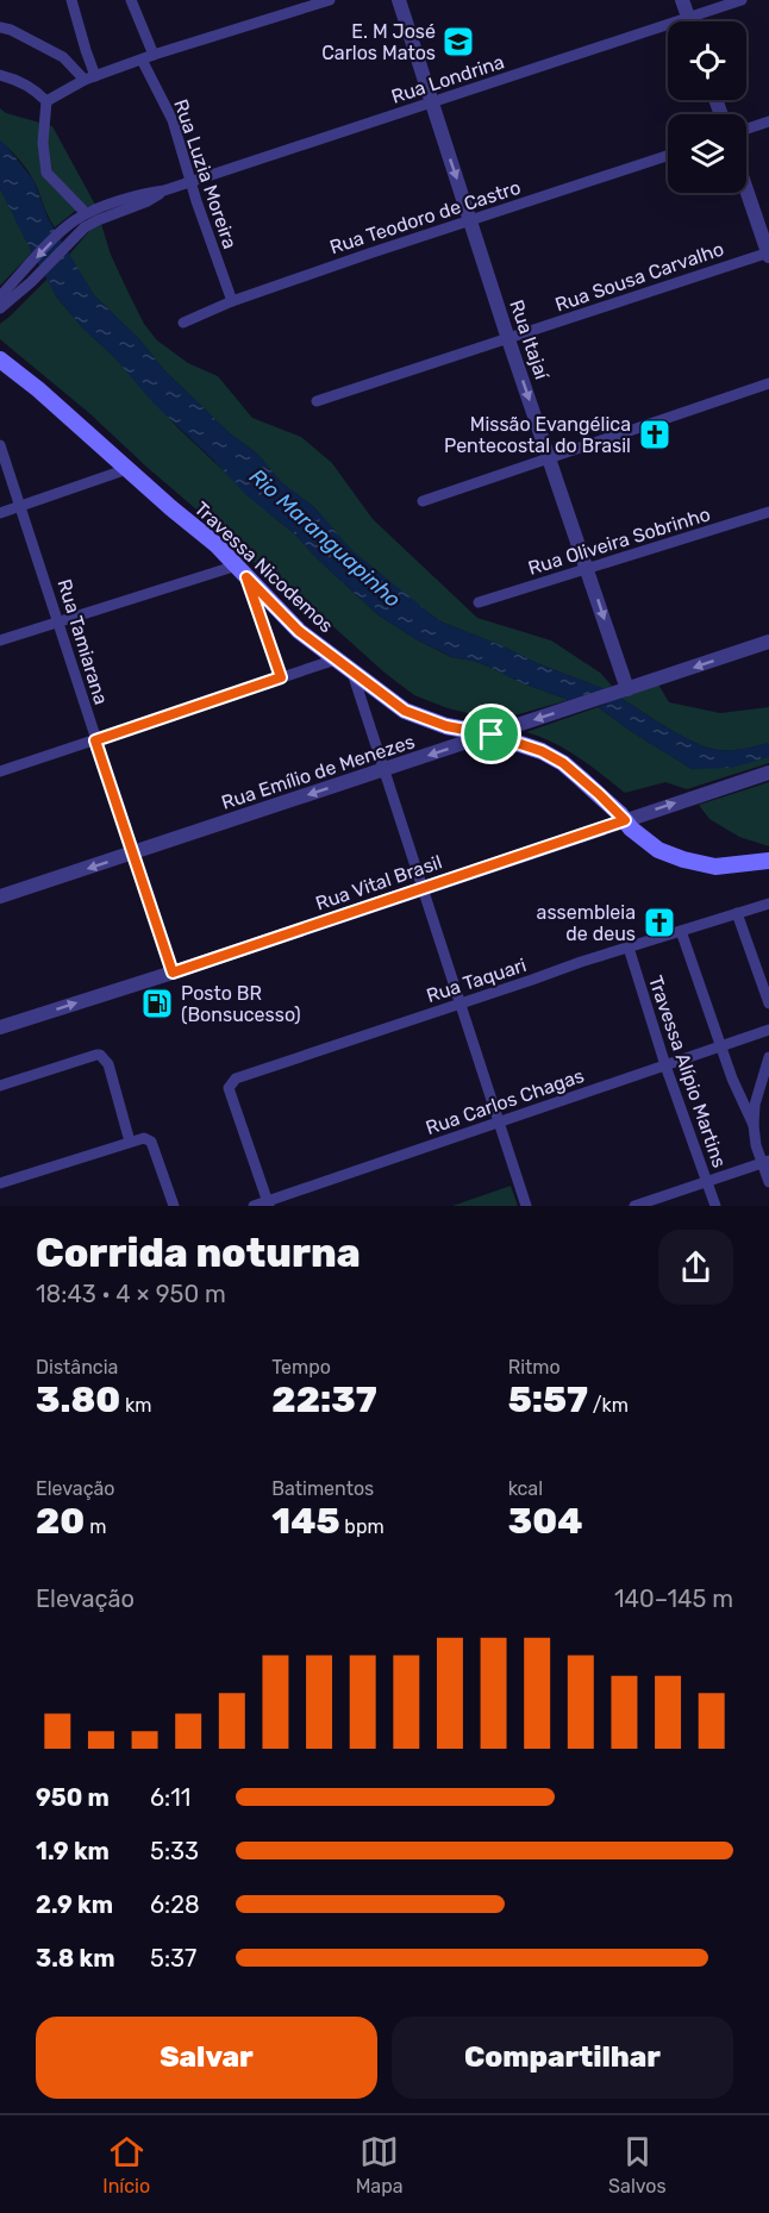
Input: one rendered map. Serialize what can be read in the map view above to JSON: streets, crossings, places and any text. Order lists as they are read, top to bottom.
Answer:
{
  "streets": {
    "main road": ["Travessa Nicodemos"],
    "street": [
      "Rua Londrina",
      "Rua Luzia Moreira",
      "Rua Teodoro de Castro",
      "Rua Sousa Carvalho",
      "Rua Itajaí",
      "Rua Oliveira Sobrinho",
      "Rua Tamiarana",
      "Rua Emílio de Menezes",
      "Rua Vital Brasil",
      "Rua Taquari",
      "Travessa Alípio Martins",
      "Rua Carlos Chagas"
    ]
  },
  "crossings": [
    ["Rua Londrina", "Rua Luzia Moreira"],
    ["Rua Londrina", "Rua Itajaí"],
    ["Rua Luzia Moreira", "Rua Teodoro de Castro"],
    ["Rua Teodoro de Castro", "Rua Itajaí"],
    ["Rua Sousa Carvalho", "Rua Itajaí"],
    ["Rua Itajaí", "Rua Oliveira Sobrinho"],
    ["Rua Itajaí", "Rua Emílio de Menezes"],
    ["Travessa Nicodemos", "Rua Emílio de Menezes"],
    ["Travessa Nicodemos", "Rua Vital Brasil"],
    ["Rua Tamiarana", "Rua Emílio de Menezes"],
    ["Rua Tamiarana", "Rua Vital Brasil"],
    ["Rua Taquari", "Travessa Alípio Martins"],
    ["Rua Taquari", "Rua Carlos Chagas"],
    ["Travessa Alípio Martins", "Rua Carlos Chagas"]
  ],
  "one_way": ["Rua Itajaí", "Rua Vital Brasil"],
  "water": ["Rio Maranguapinho"],
  "places": {
    "school or university": ["E. M José Carlos Matos"],
    "church": ["Missão Evangélica Pentecostal do Brasil", "assembleia de deus"],
    "fuel station": ["Posto BR (Bonsucesso)"]
  },
  "page": {
    "heading": ["Corrida noturna", "18:43 · 4 × 950 m"],
    "stats": [
      ["Distância", "3.80 km"],
      ["Tempo", "22:37"],
      ["Ritmo", "5:57 /km"],
      ["Elevação", "20 m"],
      ["Batimentos", "145 bpm"],
      ["kcal", "304"]
    ],
    "chart": ["Elevação", "140–145 m"],
    "list": [
      {
        "name": "950 m",
        "note": "6:11"
      },
      {
        "name": "1.9 km",
        "note": "5:33"
      },
      {
        "name": "2.9 km",
        "note": "6:28"
      },
      {
        "name": "3.8 km",
        "note": "5:37"
      }
    ],
    "buttons": ["Salvar", "Compartilhar"],
    "tabs": ["Início", "Mapa", "Salvos"]
  }
}
